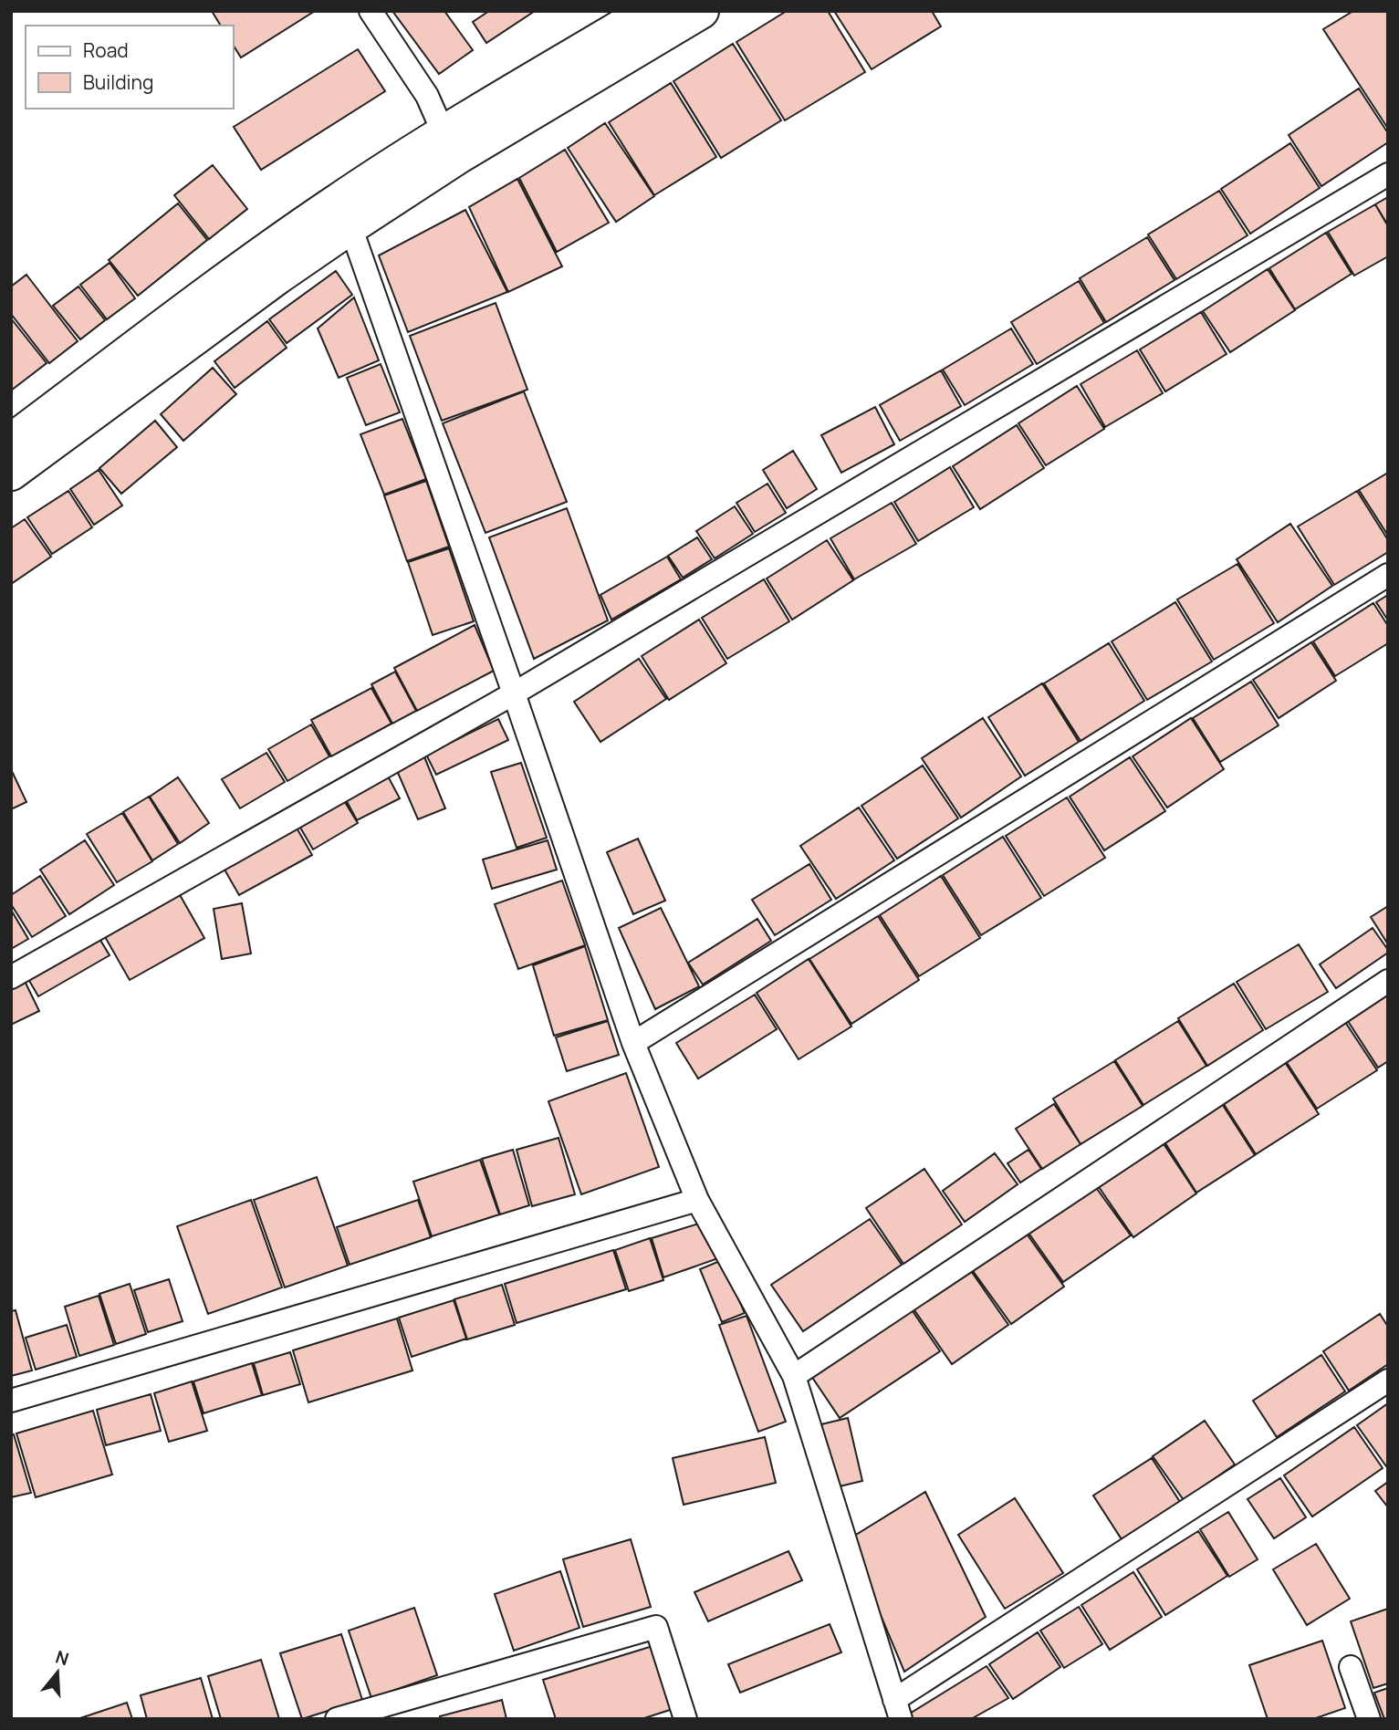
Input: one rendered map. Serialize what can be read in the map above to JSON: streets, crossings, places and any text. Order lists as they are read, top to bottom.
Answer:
{
  "legend": ["Road", "Building"],
  "north": "top"
}
